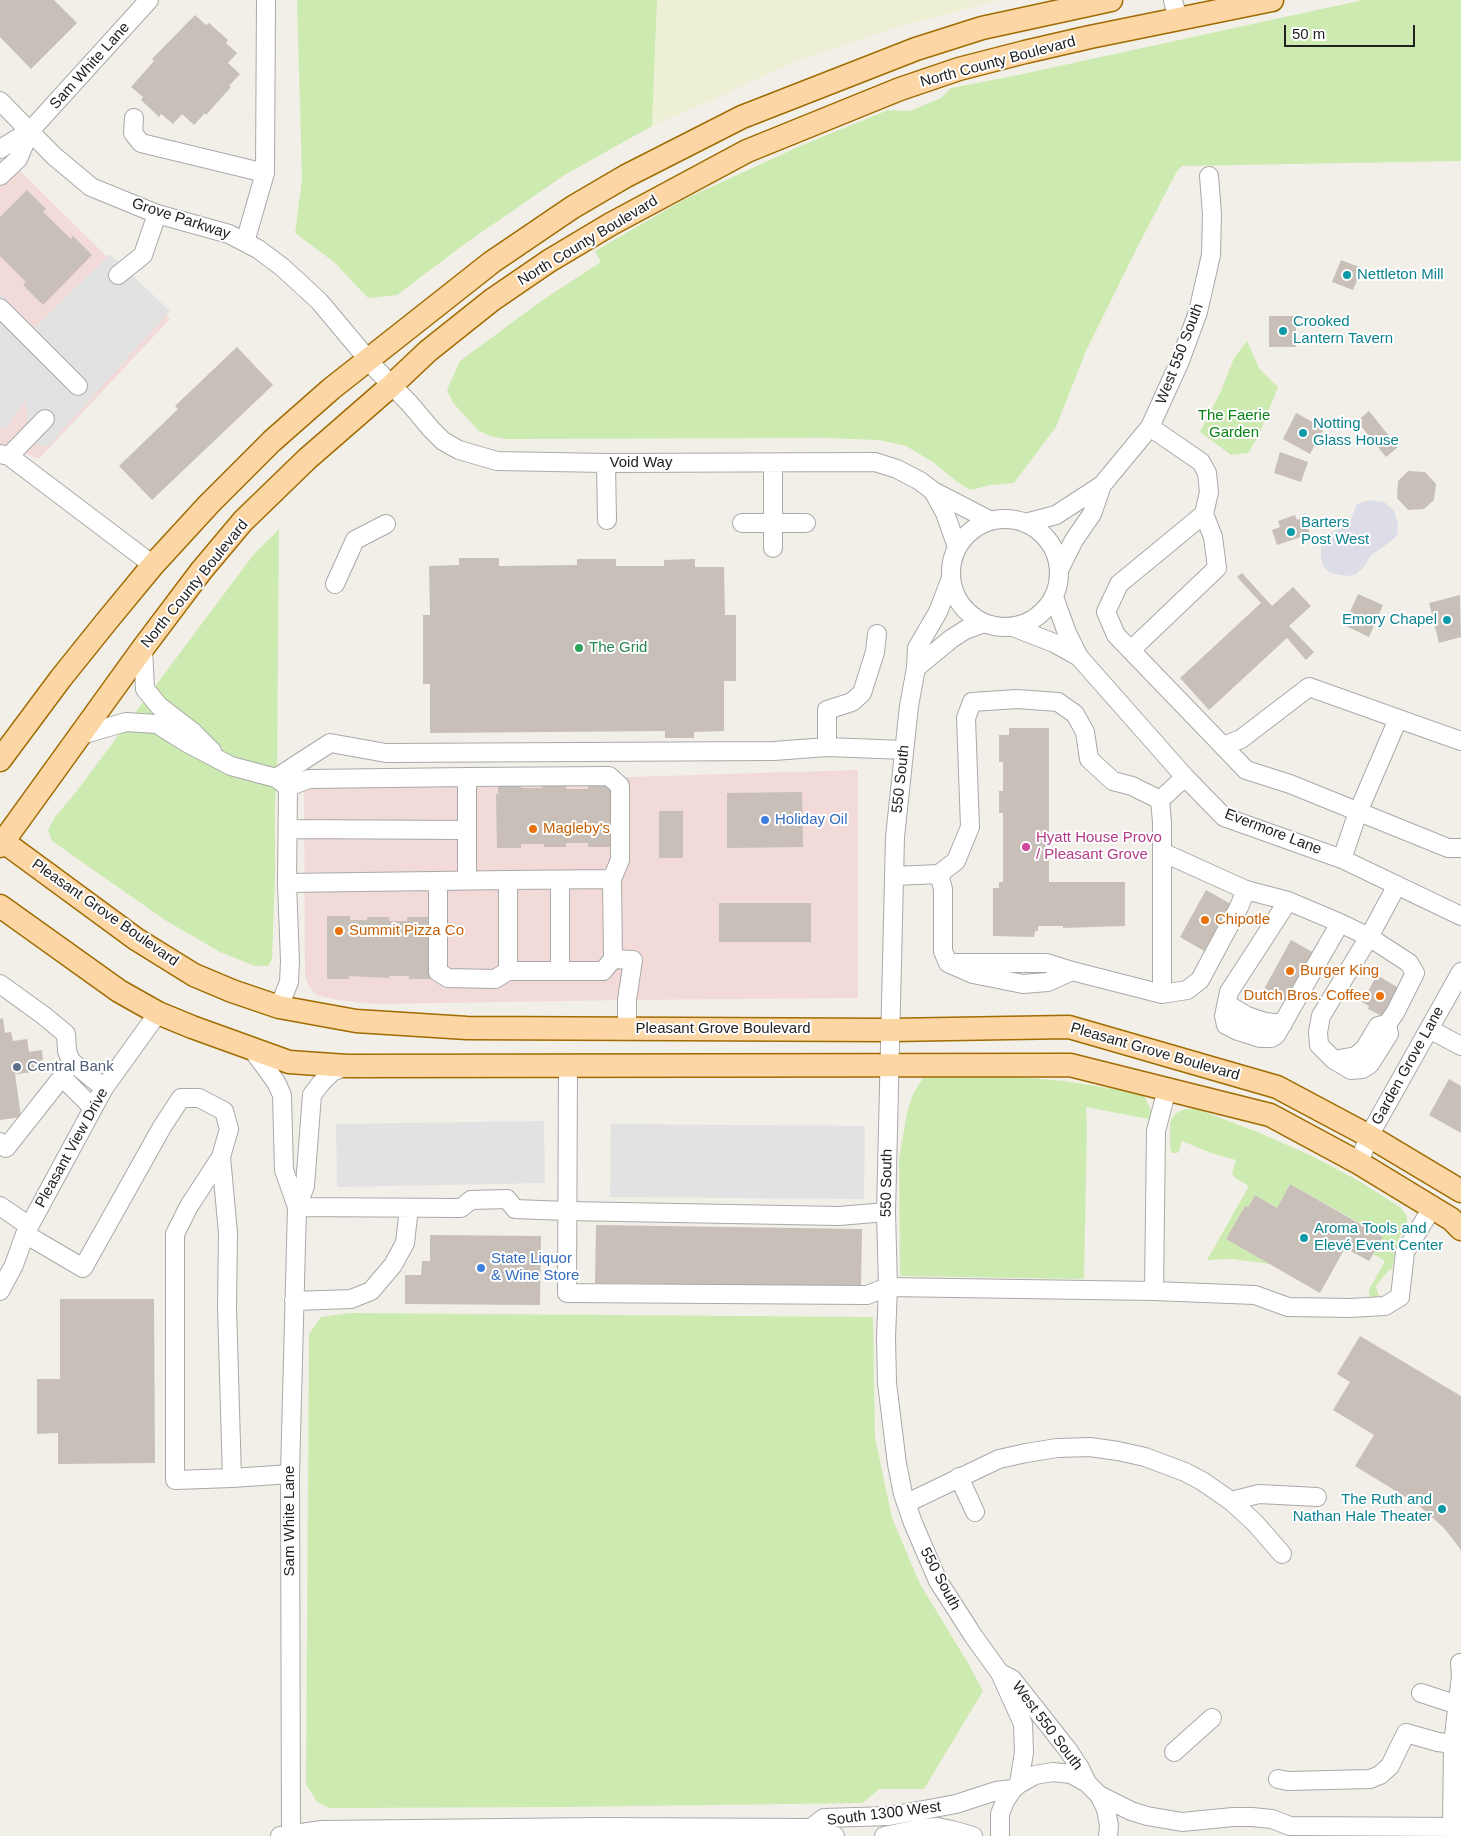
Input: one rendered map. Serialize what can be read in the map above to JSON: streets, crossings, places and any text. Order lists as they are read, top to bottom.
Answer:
{
  "streets": {
    "main road": ["North County Boulevard", "Pleasant Grove Boulevard"],
    "street": [
      "Sam White Lane",
      "Grove Parkway",
      "West 550 South",
      "Void Way",
      "550 South",
      "Evermore Lane",
      "Garden Grove Lane",
      "Pleasant View Drive",
      "South 1300 West"
    ]
  },
  "crossings": [
    ["North County Boulevard", "Void Way"],
    ["North County Boulevard", "Pleasant Grove Boulevard"],
    ["Sam White Lane", "Grove Parkway"],
    ["Sam White Lane", "Pleasant Grove Boulevard"],
    ["Grove Parkway", "Void Way"],
    ["West 550 South", "550 South"],
    ["West 550 South", "South 1300 West"],
    ["Void Way", "550 South"],
    ["550 South", "Pleasant Grove Boulevard"],
    ["Pleasant Grove Boulevard", "Garden Grove Lane"],
    ["Pleasant Grove Boulevard", "Pleasant View Drive"]
  ],
  "parks": ["The Faerie Garden"],
  "places": [
    "Nettleton Mill",
    "Crooked Lantern Tavern",
    "Notting Glass House",
    "Barters Post West",
    "Emory Chapel",
    "The Grid",
    "Holiday Oil",
    "Magleby's",
    "Hyatt House Provo / Pleasant Grove",
    "Chipotle",
    "Summit Pizza Co",
    "Burger King",
    "Dutch Bros. Coffee",
    "Central Bank",
    "Aroma Tools and Elevé Event Center",
    "State Liquor & Wine Store",
    "The Ruth and Nathan Hale Theater"
  ],
  "scale_bar": "50 m"
}
